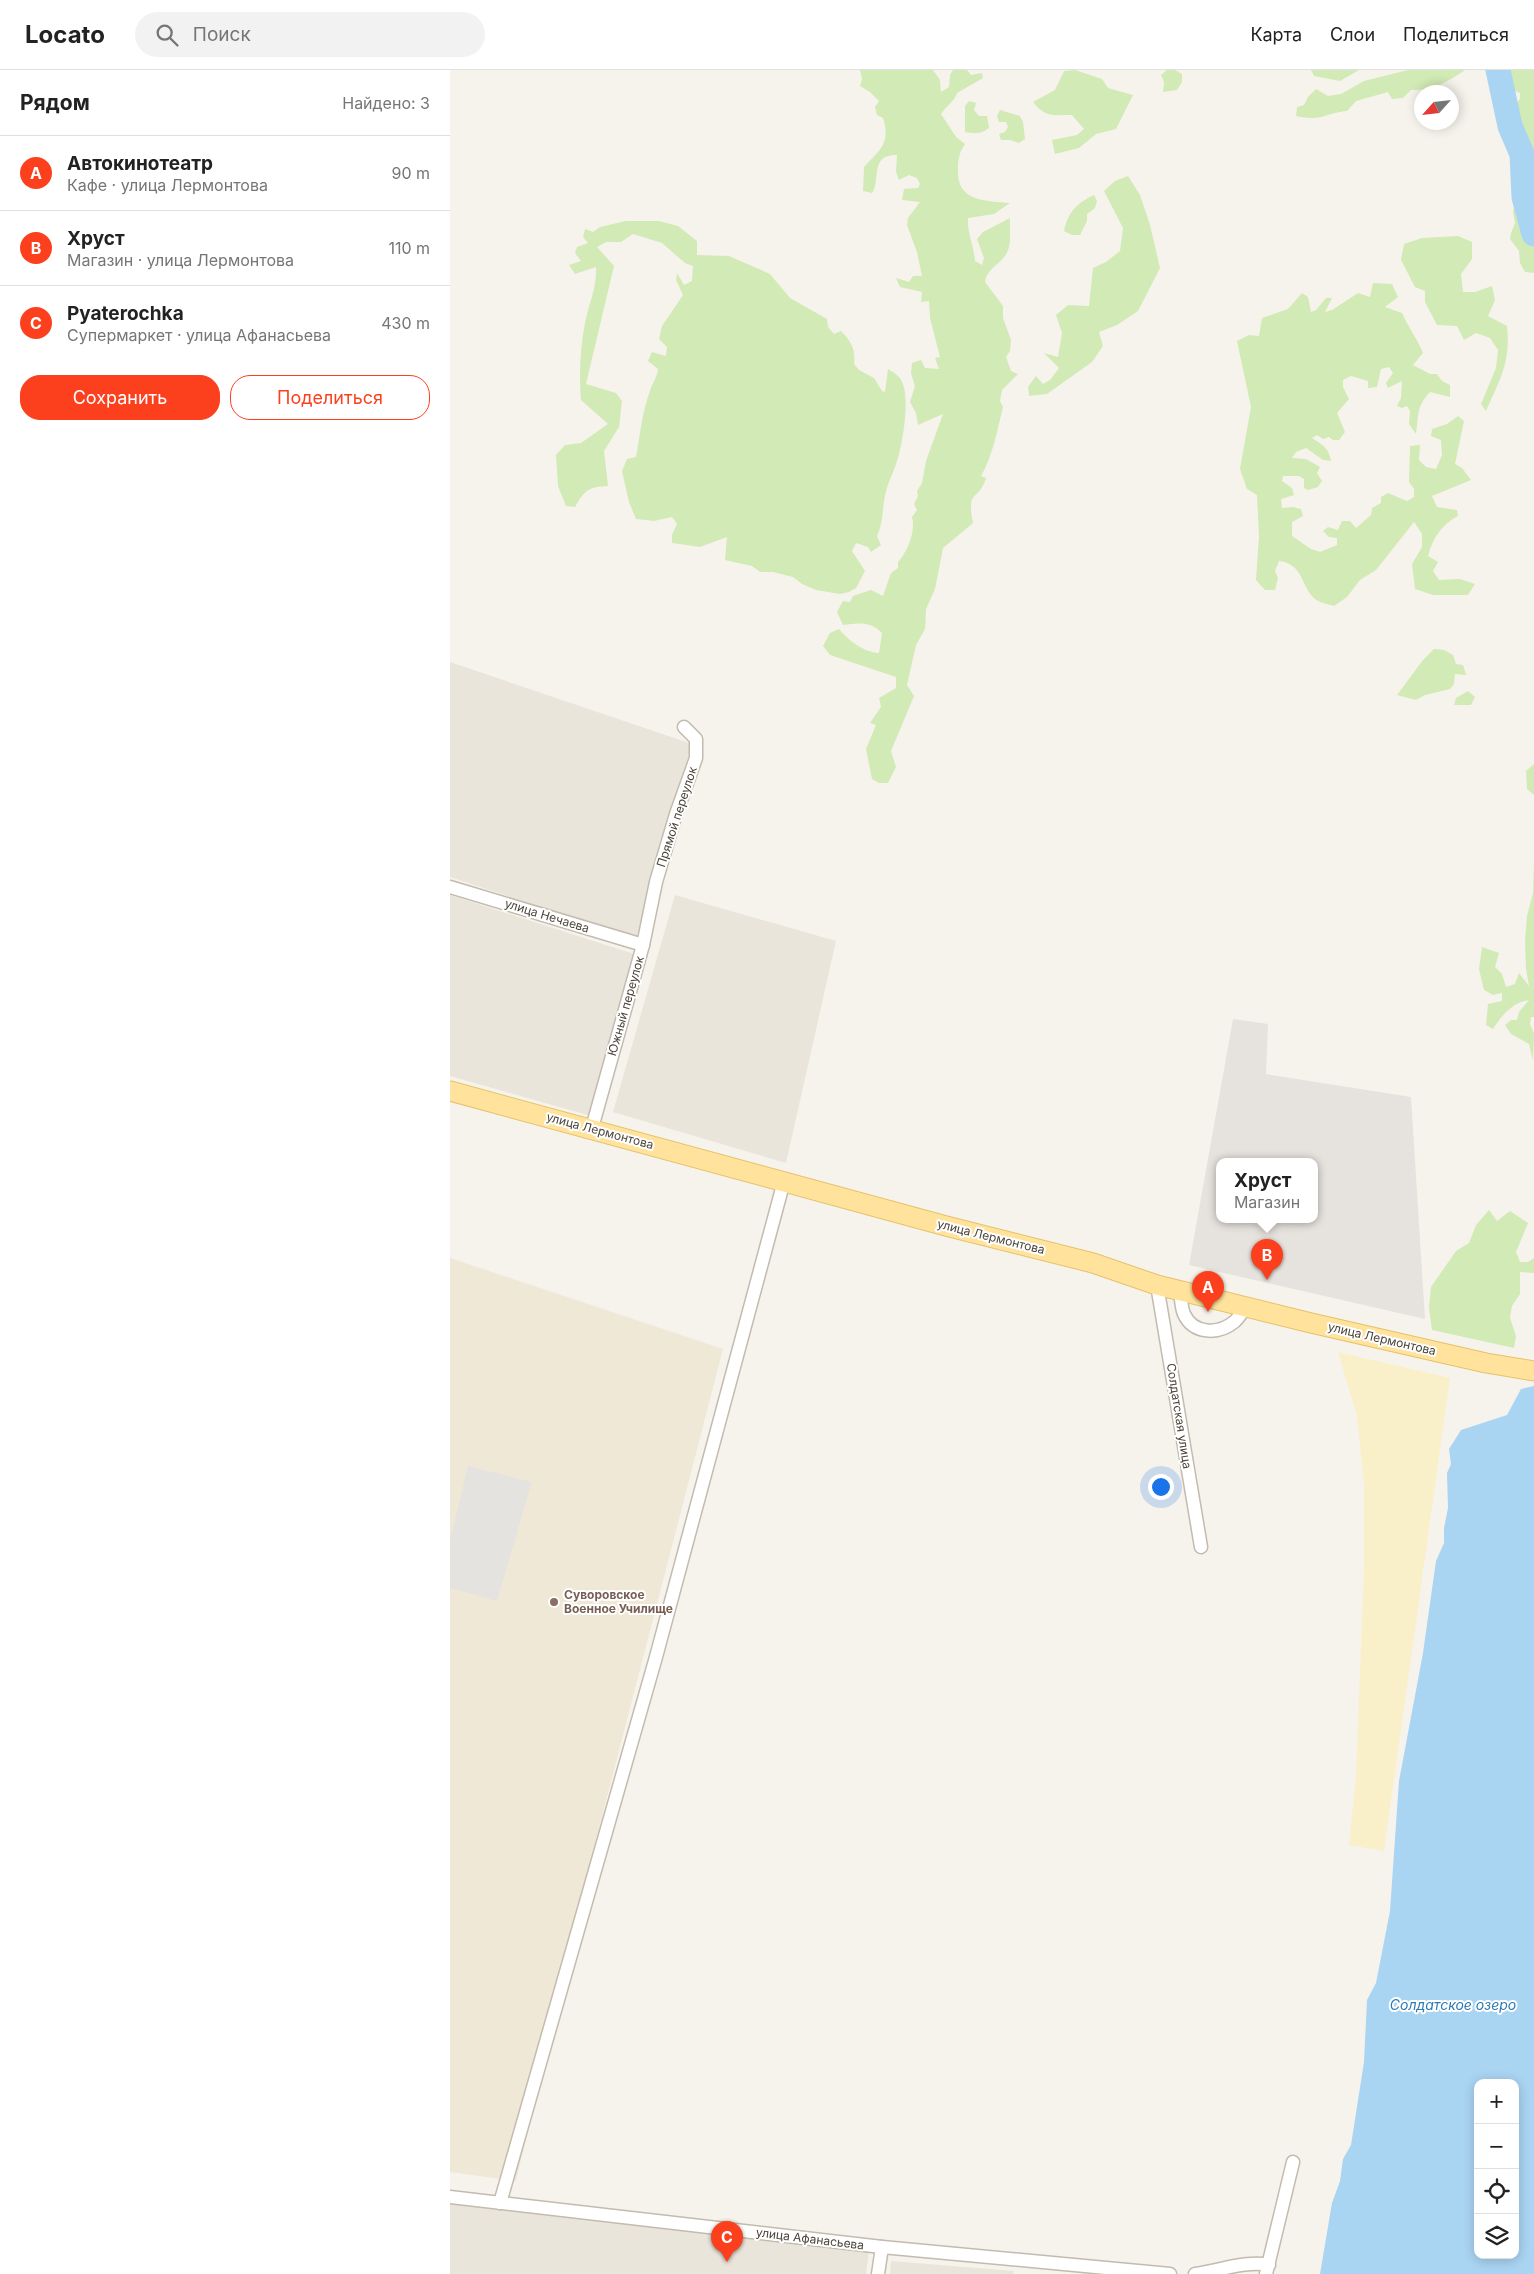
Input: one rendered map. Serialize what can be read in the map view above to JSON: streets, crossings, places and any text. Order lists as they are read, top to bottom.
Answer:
{
  "streets": {
    "main road": ["улица Лермонтова"],
    "street": [
      "Прямой переулок",
      "улица Нечаева",
      "Южный переулок",
      "Солдатская улица",
      "улица Афанасьева"
    ]
  },
  "crossings": [
    ["Прямой переулок", "Южный переулок"],
    ["улица Нечаева", "Южный переулок"],
    ["Южный переулок", "улица Лермонтова"],
    ["улица Лермонтова", "Солдатская улица"]
  ],
  "water": ["Солдатское озеро"],
  "places": ["Суворовское Военное Училище"],
  "north": "bottom left",
  "page": {
    "header": "Locato",
    "search": "Поиск",
    "nav": ["Карта", "Слои", "Поделиться"],
    "heading": ["Рядом", "Найдено: 3"],
    "list": [
      {
        "mark": "A",
        "name": "Автокинотеатр",
        "note": "Кафе · улица Лермонтова",
        "value": "90 m"
      },
      {
        "mark": "B",
        "name": "Хруст",
        "note": "Магазин · улица Лермонтова",
        "value": "110 m"
      },
      {
        "mark": "C",
        "name": "Pyaterochka",
        "note": "Супермаркет · улица Афанасьева",
        "value": "430 m"
      }
    ],
    "buttons": ["Сохранить", "Поделиться"],
    "popup": ["Хруст", "Магазин"],
    "pins": ["B", "A", "C"],
    "map_buttons": ["+", "−"]
  }
}
